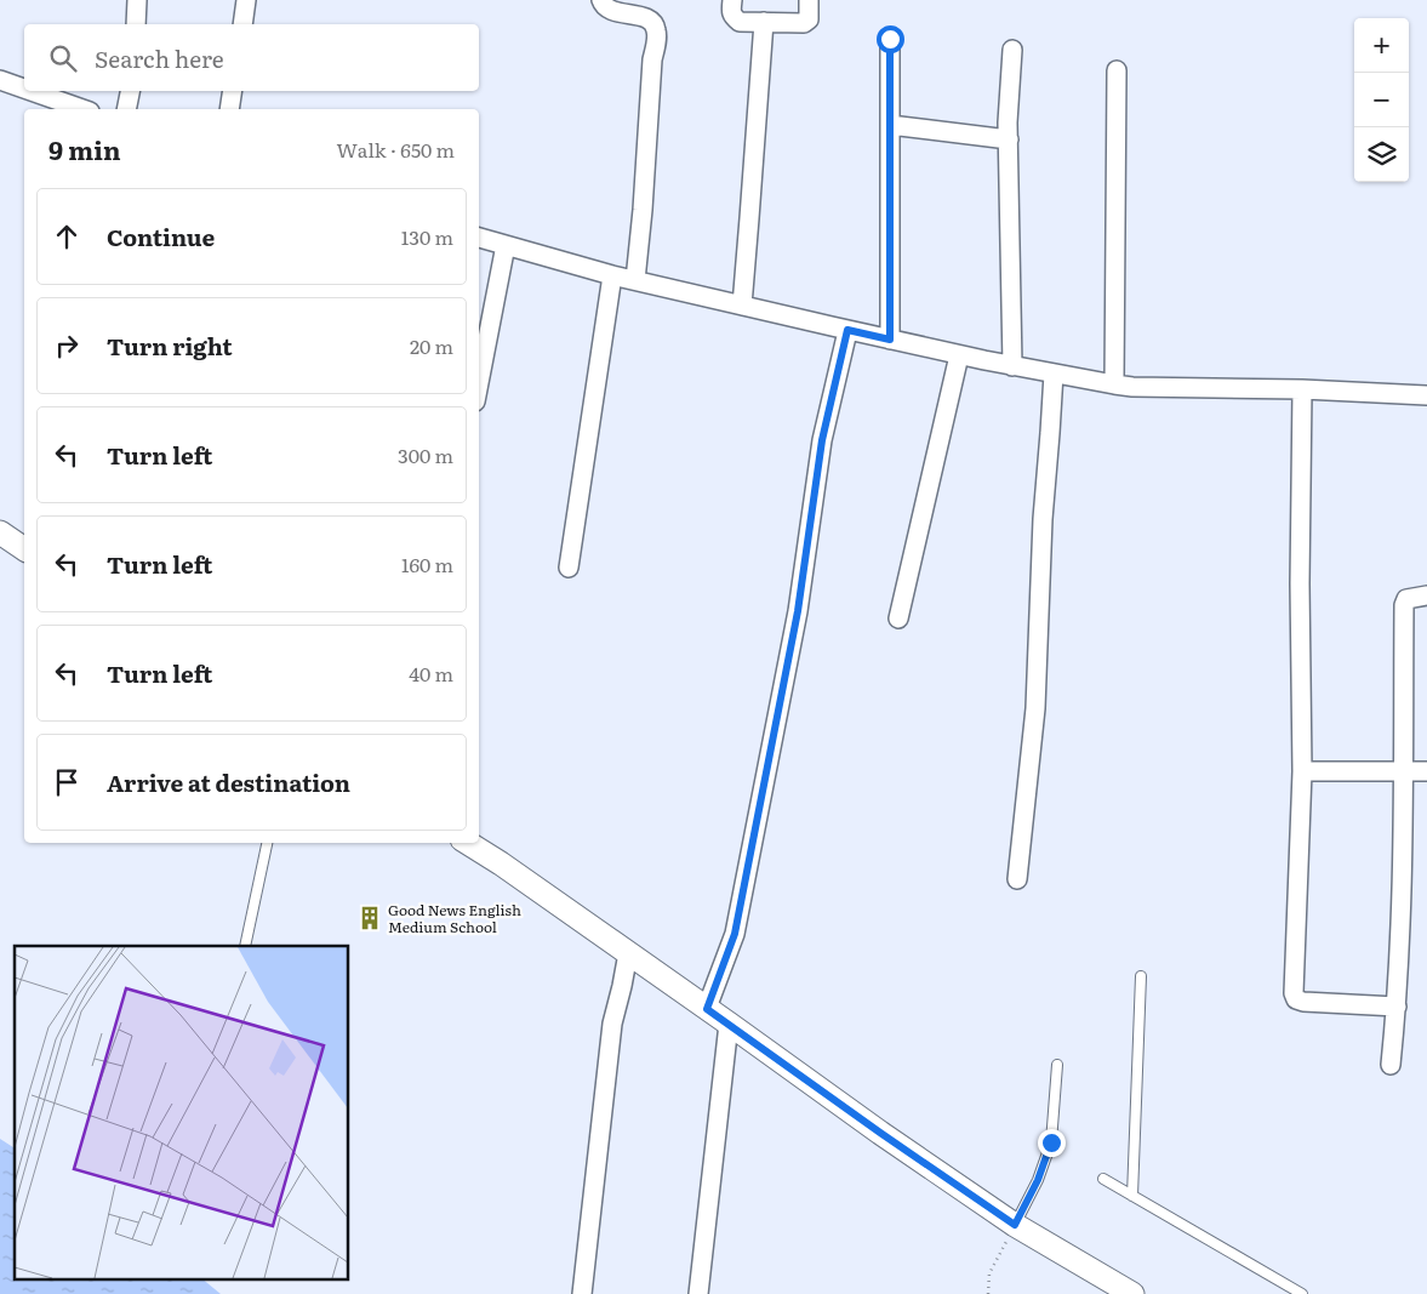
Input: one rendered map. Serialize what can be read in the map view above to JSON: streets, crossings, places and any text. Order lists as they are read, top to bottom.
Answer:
{
  "places": {
    "building": ["Good News English Medium School"]
  },
  "page": {
    "map_buttons": ["+", "−"],
    "search": "Search here",
    "heading": ["9 min", "Walk · 650 m"],
    "list": [
      ["Continue", "130 m"],
      ["Turn right", "20 m"],
      ["Turn left", "300 m"],
      ["Turn left", "160 m"],
      ["Turn left", "40 m"],
      "Arrive at destination"
    ]
  }
}
